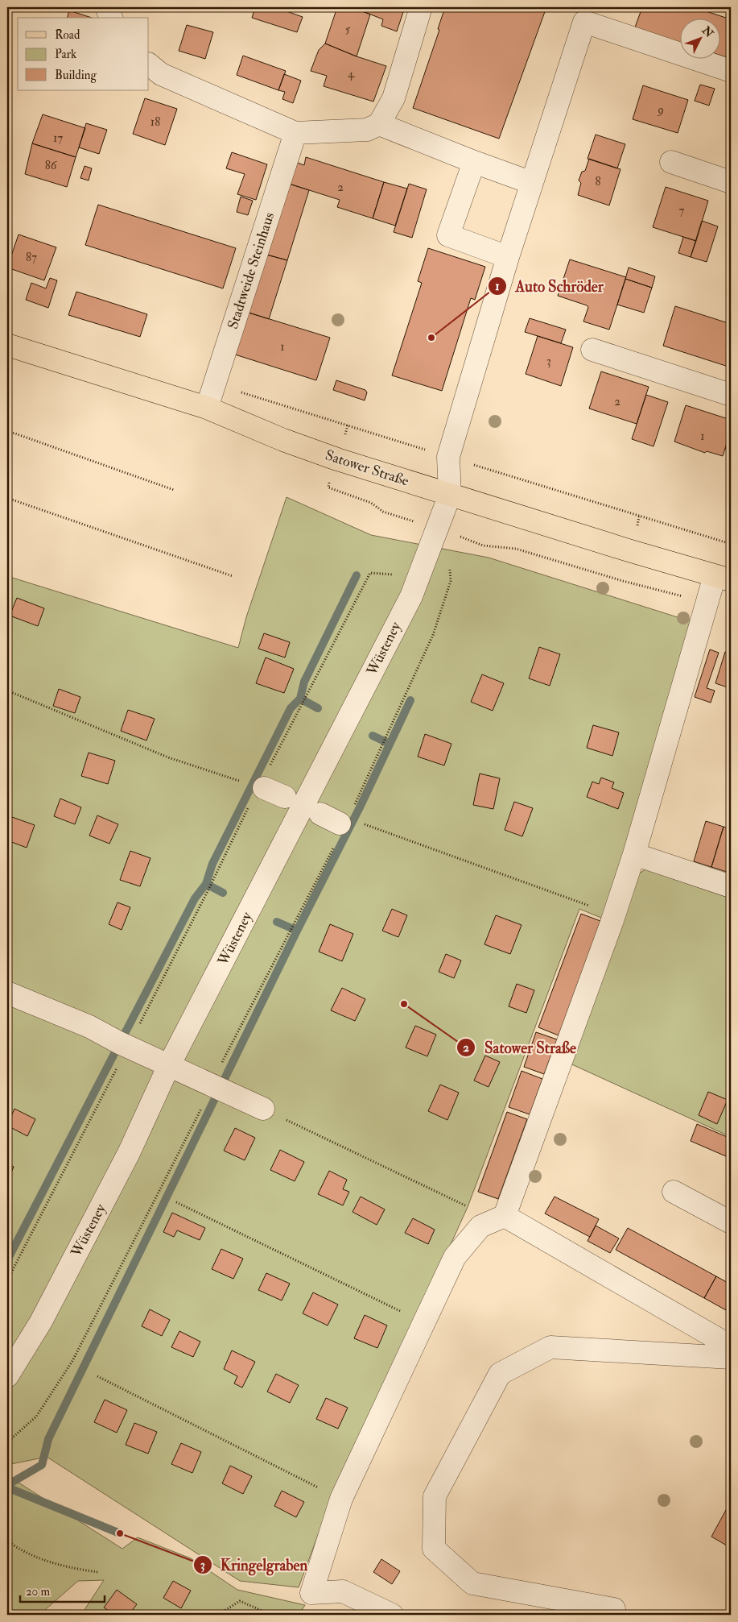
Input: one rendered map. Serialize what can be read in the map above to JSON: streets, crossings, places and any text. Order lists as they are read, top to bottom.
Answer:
{
  "streets": {
    "main road": ["Satower Straße"],
    "street": ["Stadtweide Steinhaus", "Wüsteney"]
  },
  "crossings": [
    ["Stadtweide Steinhaus", "Satower Straße"],
    ["Satower Straße", "Wüsteney"]
  ],
  "places": ["Auto Schröder", "Satower Straße", "Kringelgraben"],
  "house_numbers": [
    "5",
    "4",
    "9",
    "18",
    "17",
    "86",
    "8",
    "2",
    "7",
    "87",
    "1",
    "3",
    "2",
    "1"
  ],
  "legend": ["Road", "Park", "Building"],
  "scale_bar": "20 m",
  "north": "top right"
}
